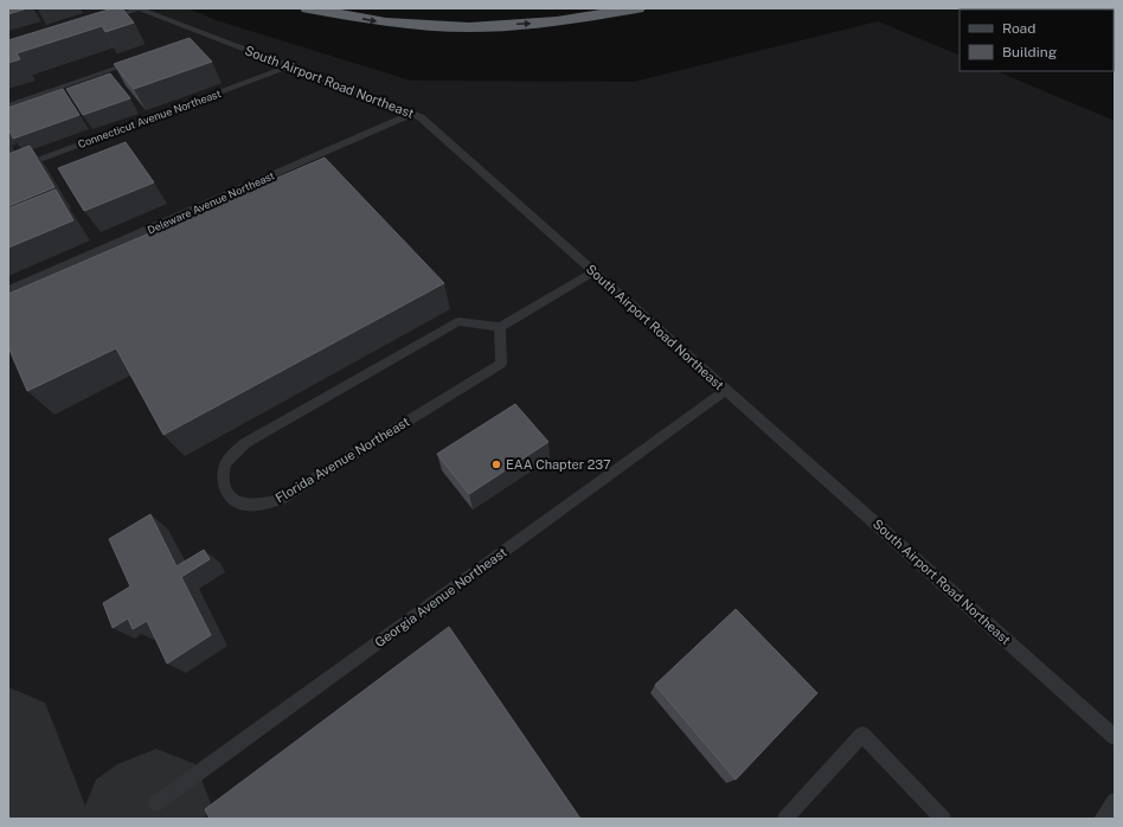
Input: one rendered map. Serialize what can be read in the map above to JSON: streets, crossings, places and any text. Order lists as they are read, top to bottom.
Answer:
{
  "streets": {
    "lane": [
      "South Airport Road Northeast",
      "Connecticut Avenue Northeast",
      "Deleware Avenue Northeast",
      "Florida Avenue Northeast",
      "Georgia Avenue Northeast"
    ]
  },
  "crossings": [
    ["South Airport Road Northeast", "Connecticut Avenue Northeast"],
    ["South Airport Road Northeast", "Deleware Avenue Northeast"],
    ["South Airport Road Northeast", "Georgia Avenue Northeast"]
  ],
  "places": ["EAA Chapter 237"],
  "legend": ["Road", "Building"]
}
